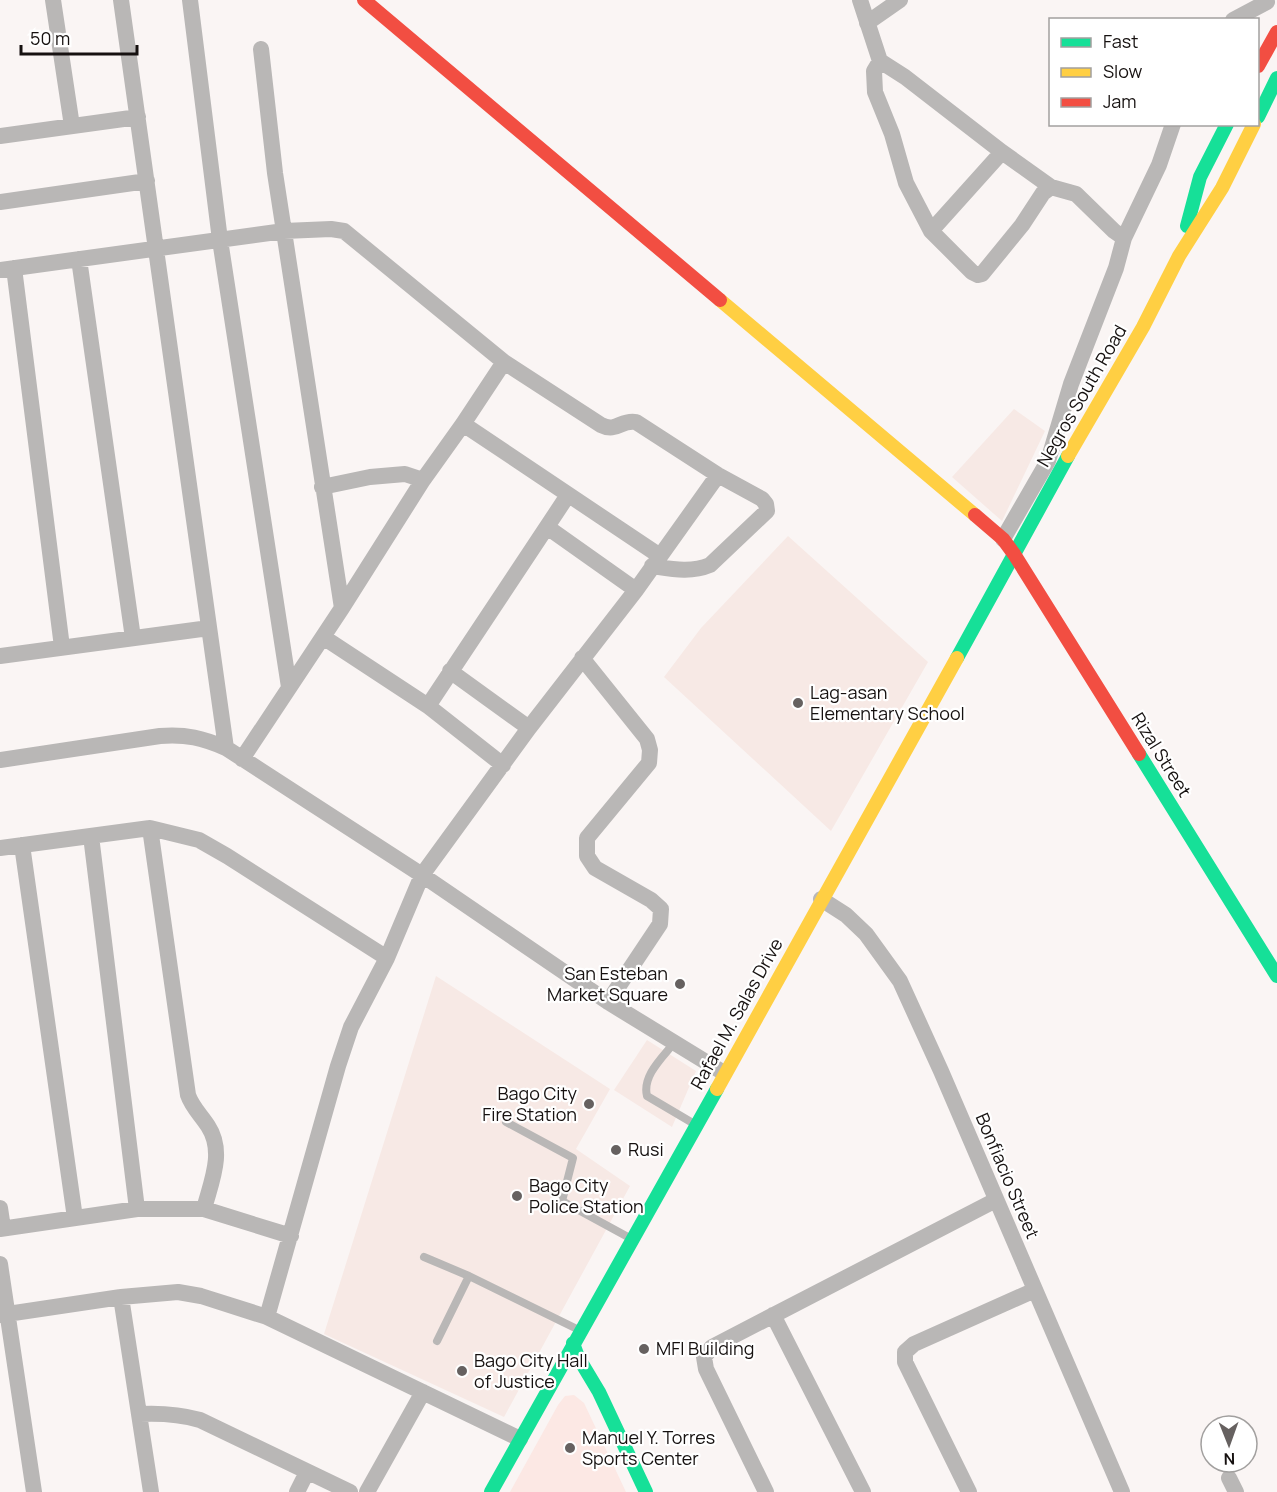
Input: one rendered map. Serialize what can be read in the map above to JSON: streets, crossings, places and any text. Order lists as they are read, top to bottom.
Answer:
{
  "streets": {
    "main road": ["Negros South Road", "Rizal Street", "Rafael M. Salas Drive"],
    "street": ["Bonfiacio Street"]
  },
  "crossings": [
    ["Negros South Road", "Rizal Street"],
    ["Negros South Road", "Rafael M. Salas Drive"],
    ["Rizal Street", "Rafael M. Salas Drive"],
    ["Rafael M. Salas Drive", "Bonfiacio Street"]
  ],
  "places": [
    "Lag-asan Elementary School",
    "San Esteban Market Square",
    "Bago City Fire Station",
    "Rusi",
    "Bago City Police Station",
    "MFI Building",
    "Bago City Hall of Justice",
    "Manuel Y. Torres Sports Center"
  ],
  "legend": ["Fast", "Slow", "Jam"],
  "scale_bar": "50 m",
  "north": "bottom"
}
